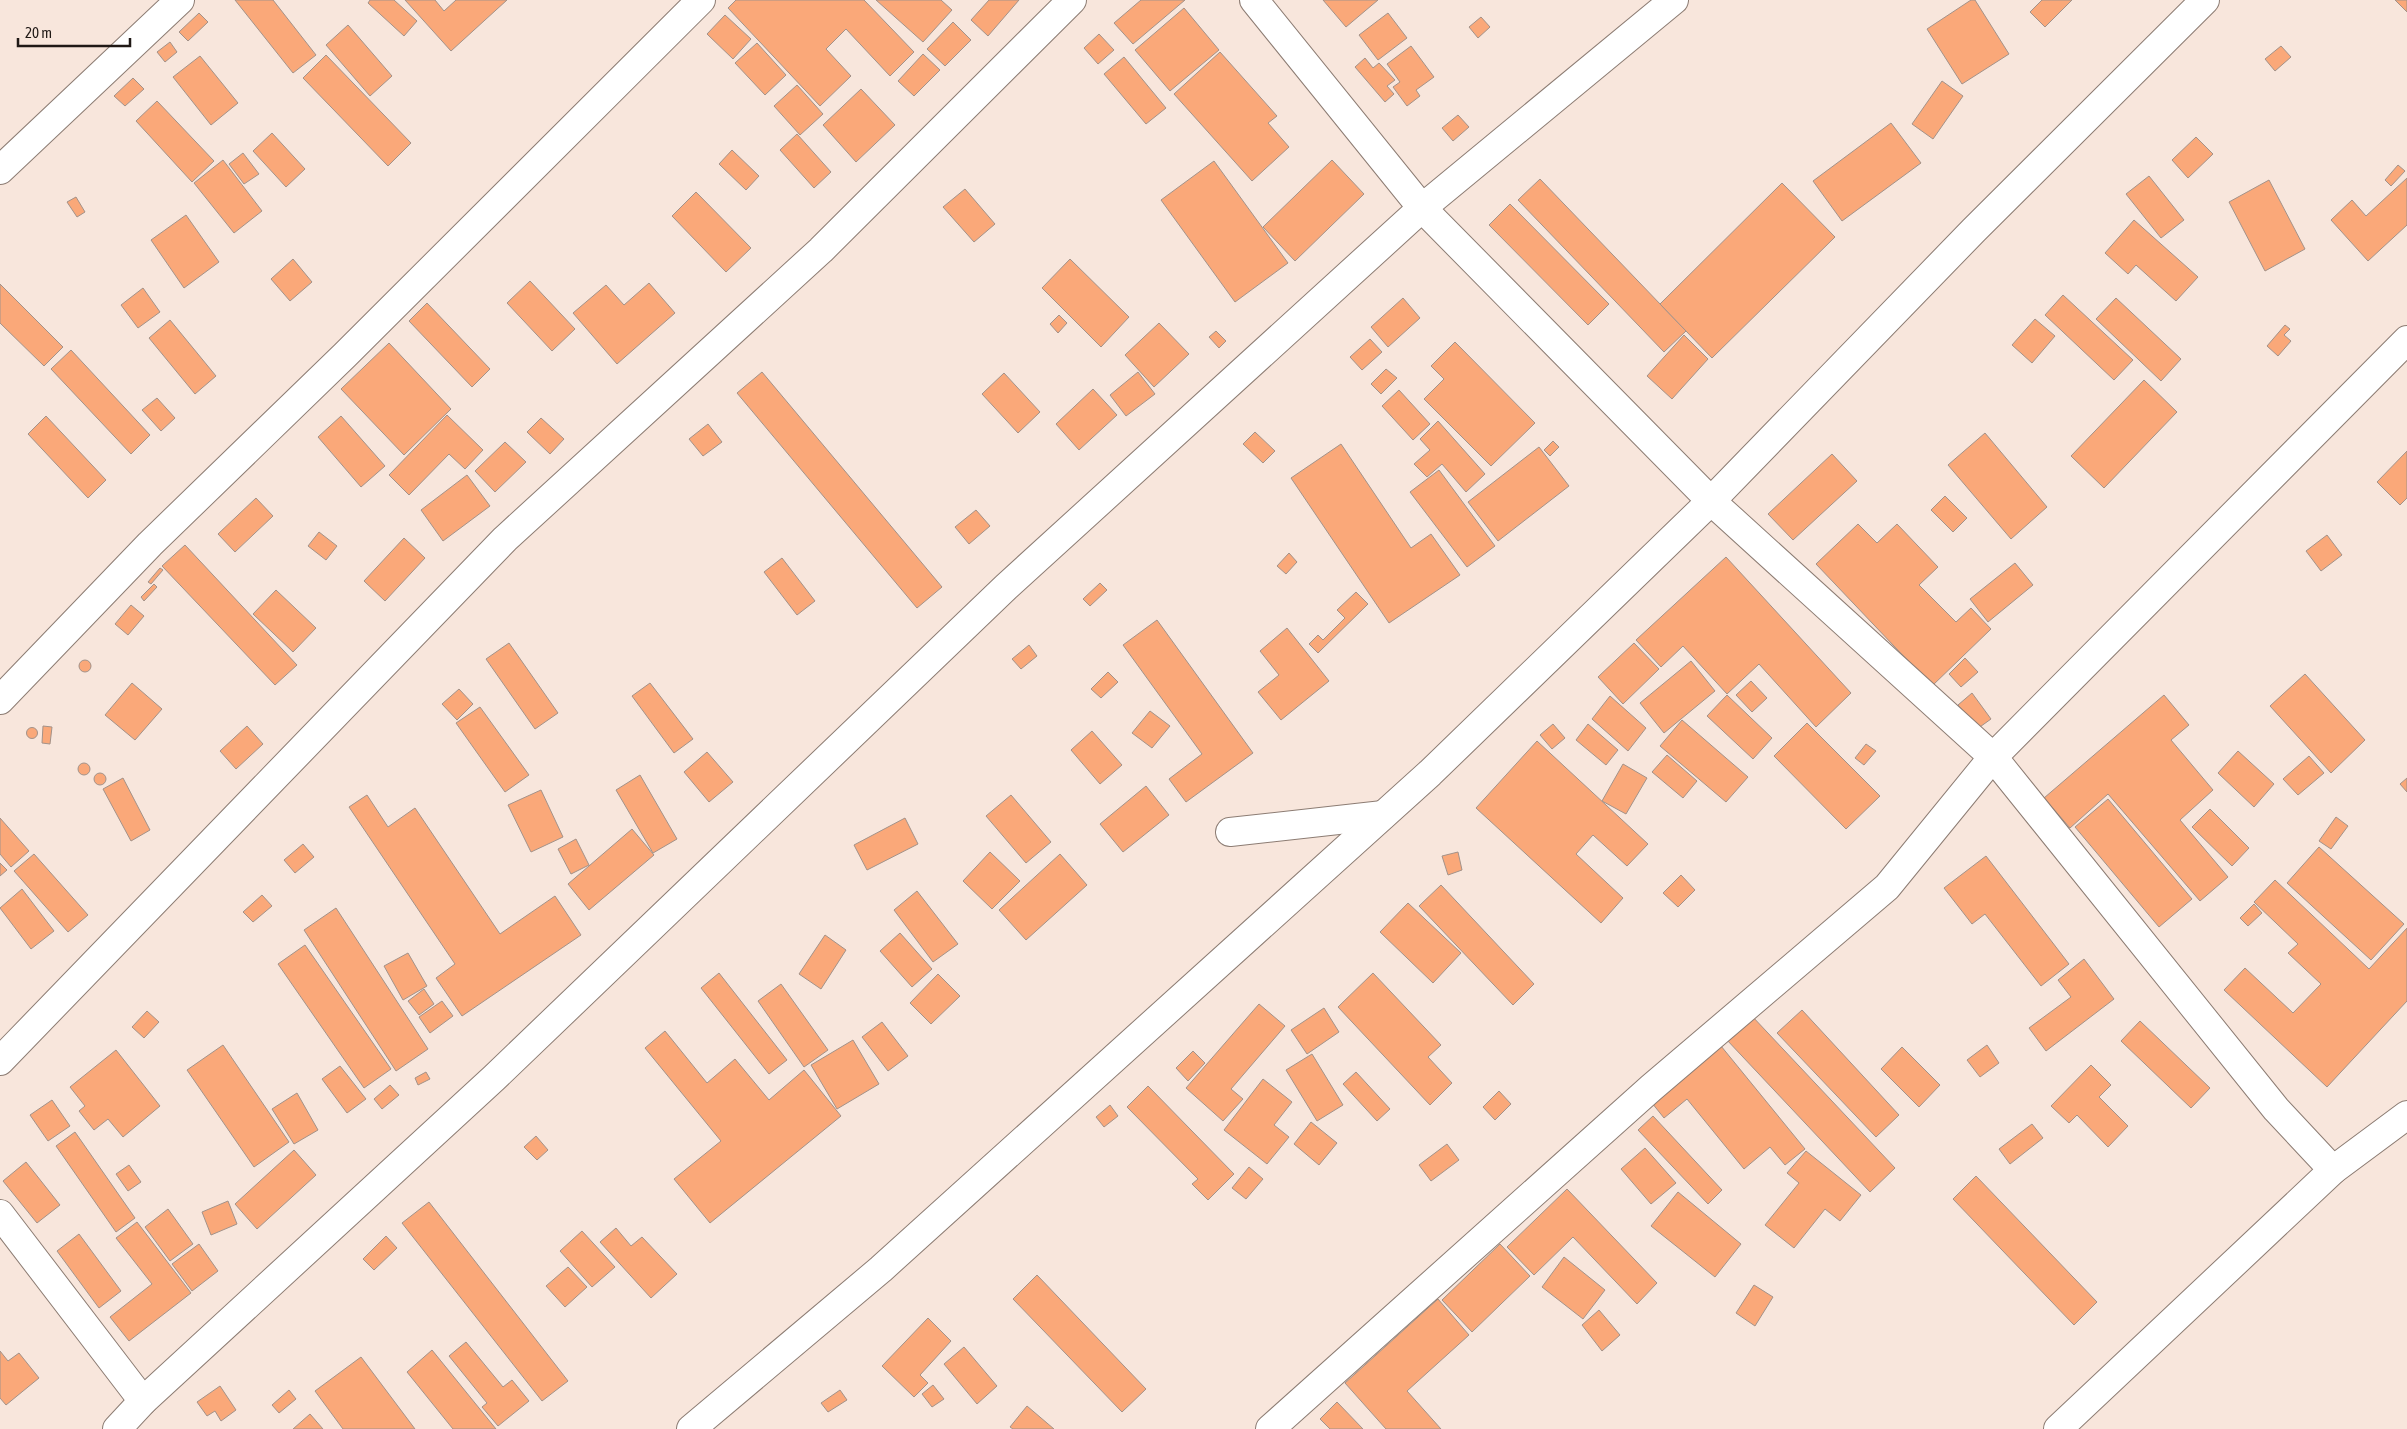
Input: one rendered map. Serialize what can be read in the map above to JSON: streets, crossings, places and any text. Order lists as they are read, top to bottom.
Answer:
{
  "scale_bar": "20 m"
}
